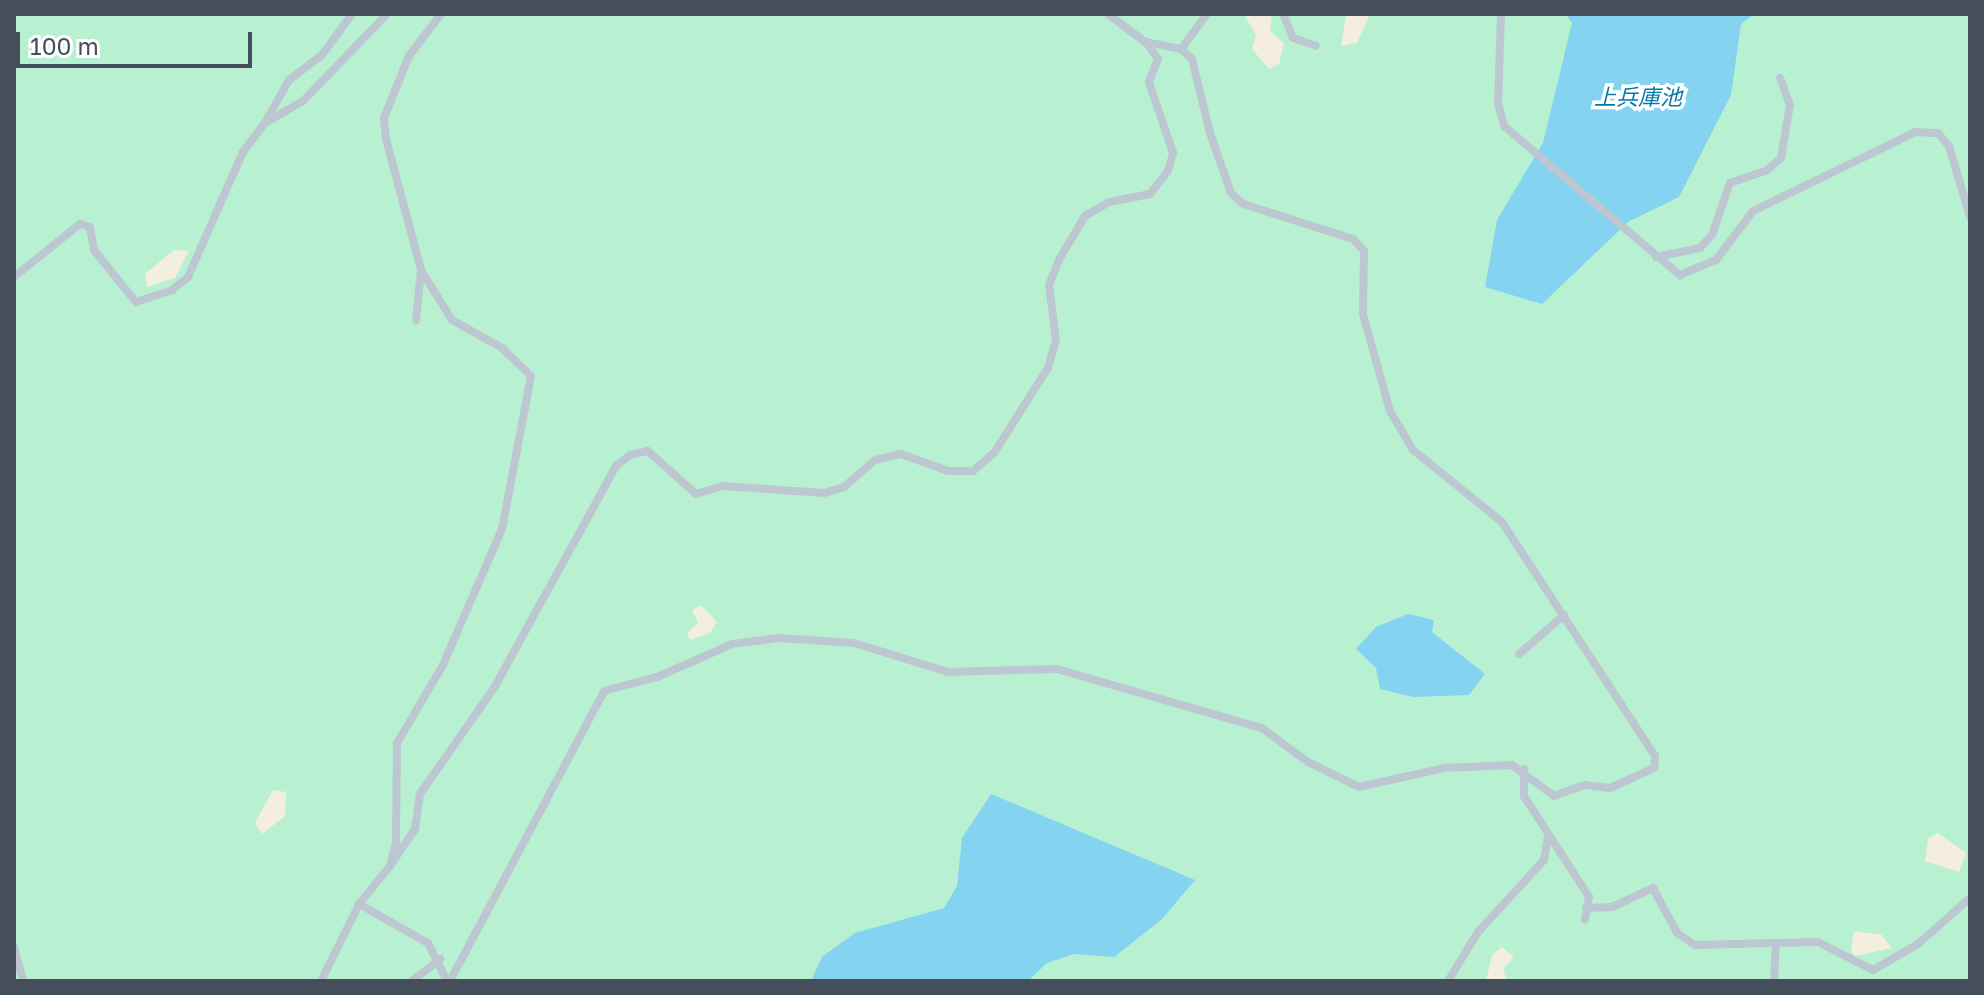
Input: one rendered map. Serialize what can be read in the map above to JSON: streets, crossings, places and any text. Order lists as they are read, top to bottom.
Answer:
{
  "water": ["上兵庫池"],
  "scale_bar": "100 m"
}
